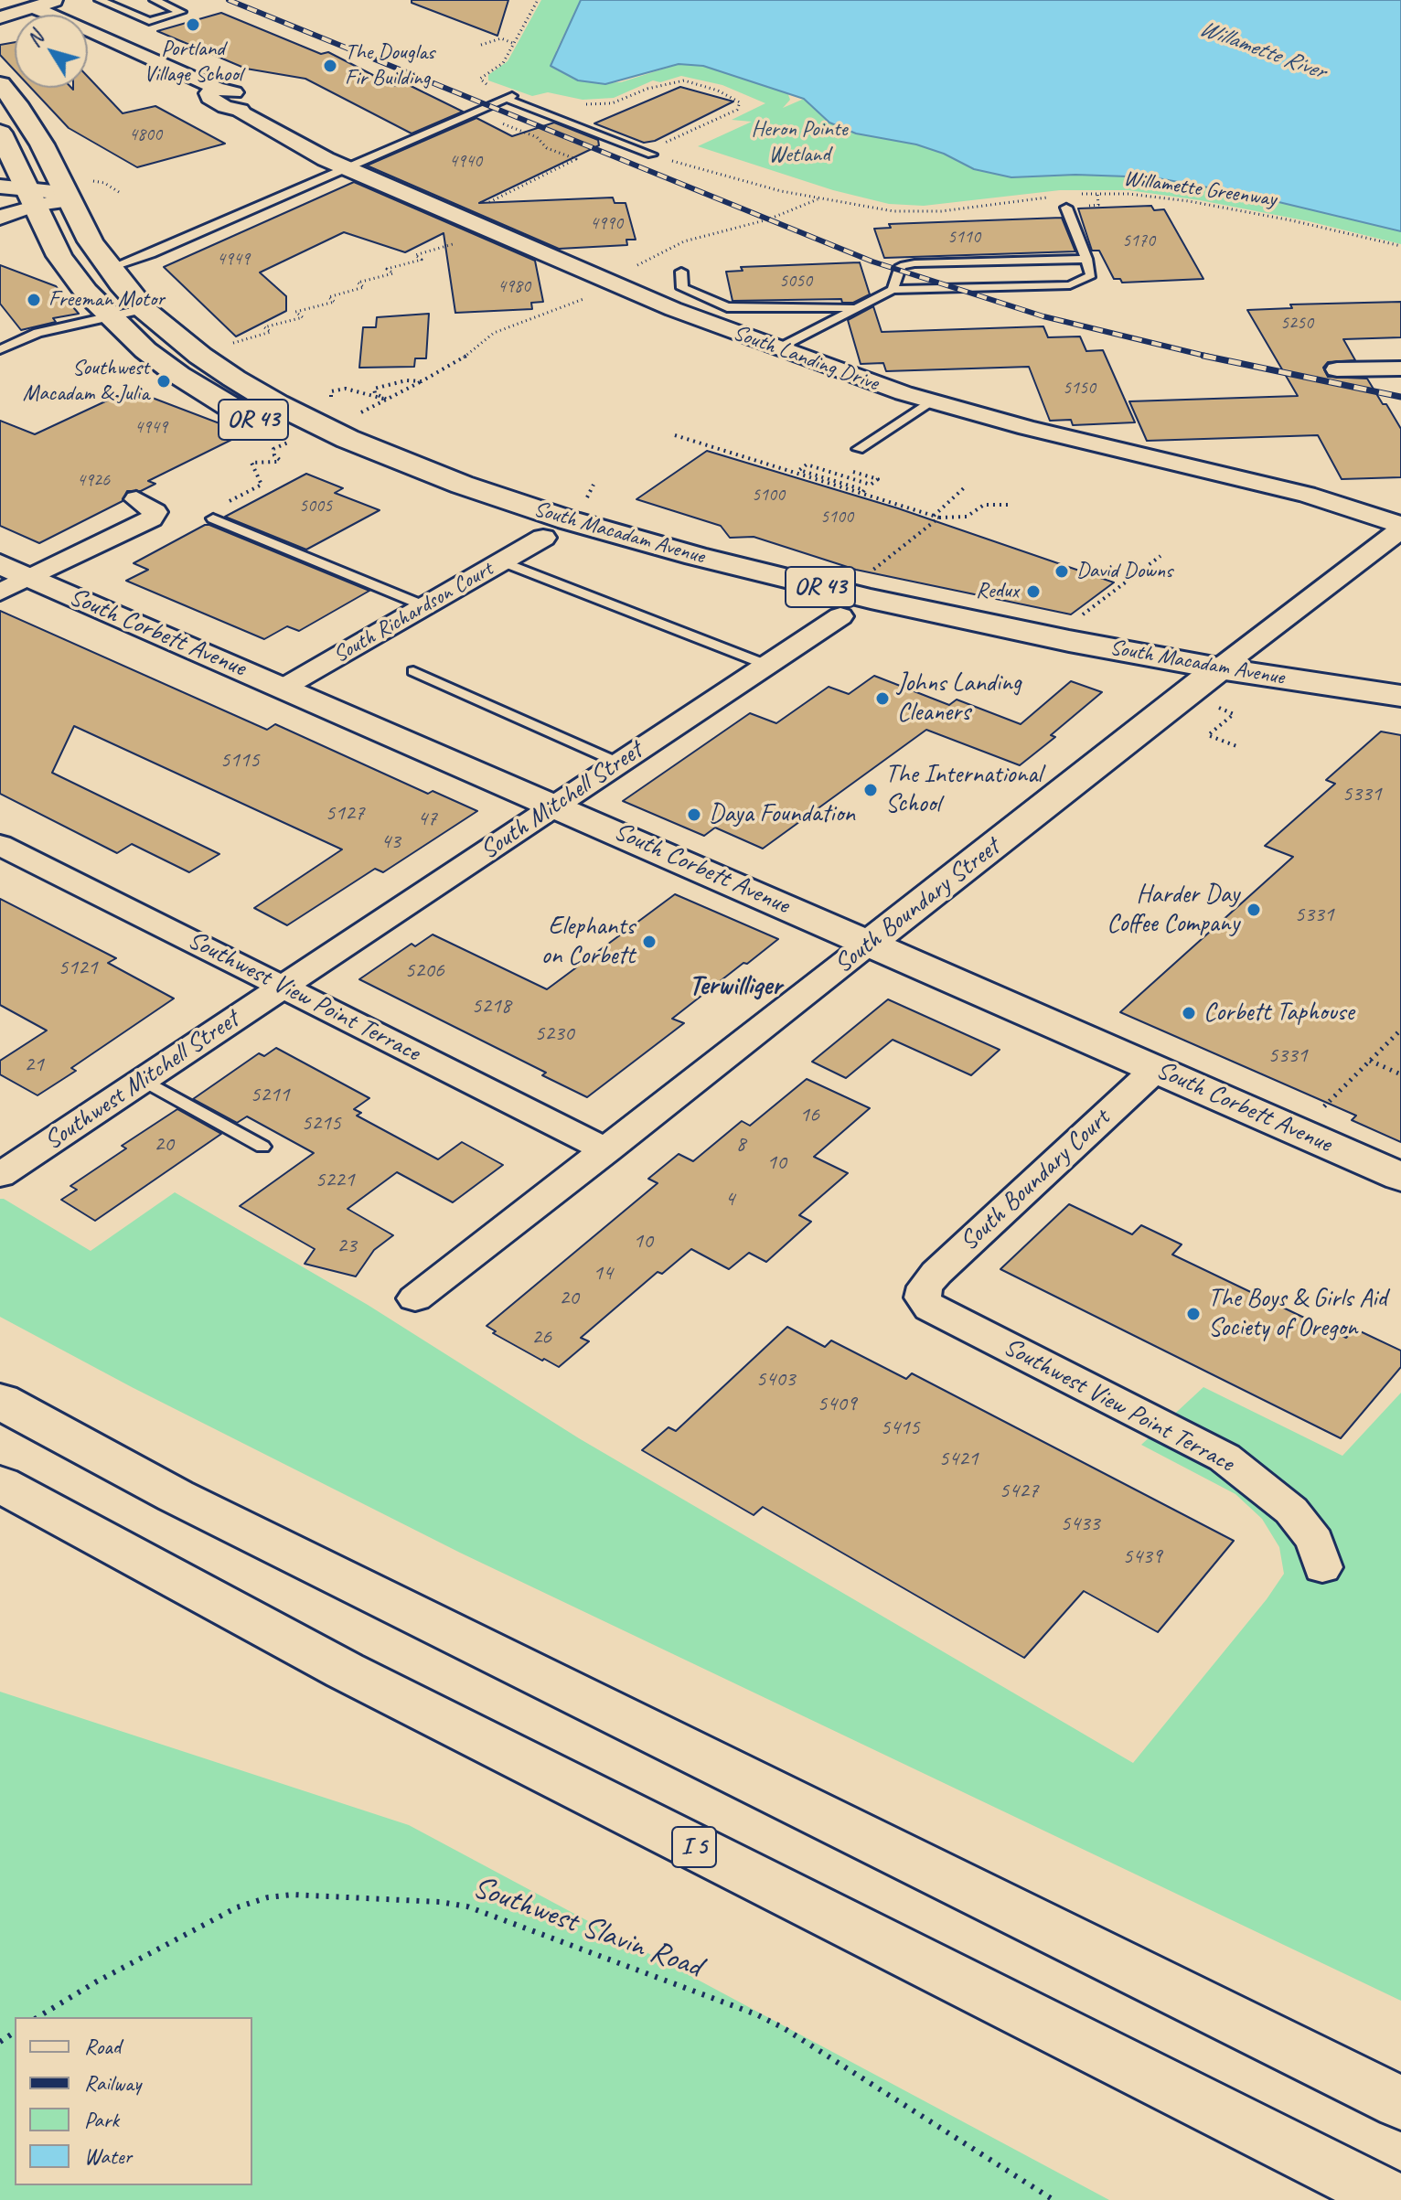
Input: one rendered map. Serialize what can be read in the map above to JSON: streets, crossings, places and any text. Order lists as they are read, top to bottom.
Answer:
{
  "streets": {
    "main road": [
      "OR 43",
      "South Macadam Avenue",
      "South Corbett Avenue",
      "South Boundary Street",
      "I 5"
    ],
    "street": [
      "South Landing Drive",
      "South Richardson Court",
      "South Mitchell Street",
      "Southwest View Point Terrace",
      "Southwest Mitchell Street",
      "South Boundary Court"
    ],
    "path": ["Willamette Greenway", "Southwest Slavin Road"]
  },
  "crossings": [
    ["South Landing Drive", "South Boundary Street"],
    ["South Macadam Avenue", "South Richardson Court"],
    ["South Macadam Avenue", "South Mitchell Street"],
    ["South Macadam Avenue", "South Boundary Street"],
    ["South Richardson Court", "South Corbett Avenue"],
    ["South Corbett Avenue", "South Mitchell Street"],
    ["South Corbett Avenue", "South Boundary Street"],
    ["South Corbett Avenue", "South Boundary Court"],
    ["South Mitchell Street", "Southwest View Point Terrace"],
    ["South Mitchell Street", "Southwest Mitchell Street"],
    ["South Boundary Street", "Southwest View Point Terrace"],
    ["Southwest View Point Terrace", "Southwest Mitchell Street"],
    ["Southwest View Point Terrace", "South Boundary Court"]
  ],
  "districts": ["Terwilliger"],
  "water": ["Willamette River"],
  "parks": ["Heron Pointe Wetland"],
  "places": [
    "Portland Village School",
    "The Douglas Fir Building",
    "Freeman Motor",
    "Southwest Macadam & Julia",
    "David Downs",
    "Redux",
    "Johns Landing Cleaners",
    "The International School",
    "Daya Foundation",
    "Harder Day Coffee Company",
    "Elephants on Corbett",
    "Corbett Taphouse",
    "The Boys & Girls Aid Society of Oregon"
  ],
  "house_numbers": [
    "4800",
    "4940",
    "4990",
    "5110",
    "5170",
    "4949",
    "5050",
    "4980",
    "5250",
    "5150",
    "4949",
    "4926",
    "5100",
    "5005",
    "5100",
    "5115",
    "5331",
    "5127",
    "47",
    "43",
    "5331",
    "5121",
    "5206",
    "5218",
    "5230",
    "5331",
    "21",
    "5211",
    "16",
    "5215",
    "20",
    "8",
    "10",
    "5221",
    "4",
    "10",
    "23",
    "14",
    "20",
    "26",
    "5403",
    "5409",
    "5415",
    "5421",
    "5427",
    "5433",
    "5439"
  ],
  "legend": [
    "Road",
    "Railway",
    "Park",
    "Water"
  ],
  "north": "top left"
}
